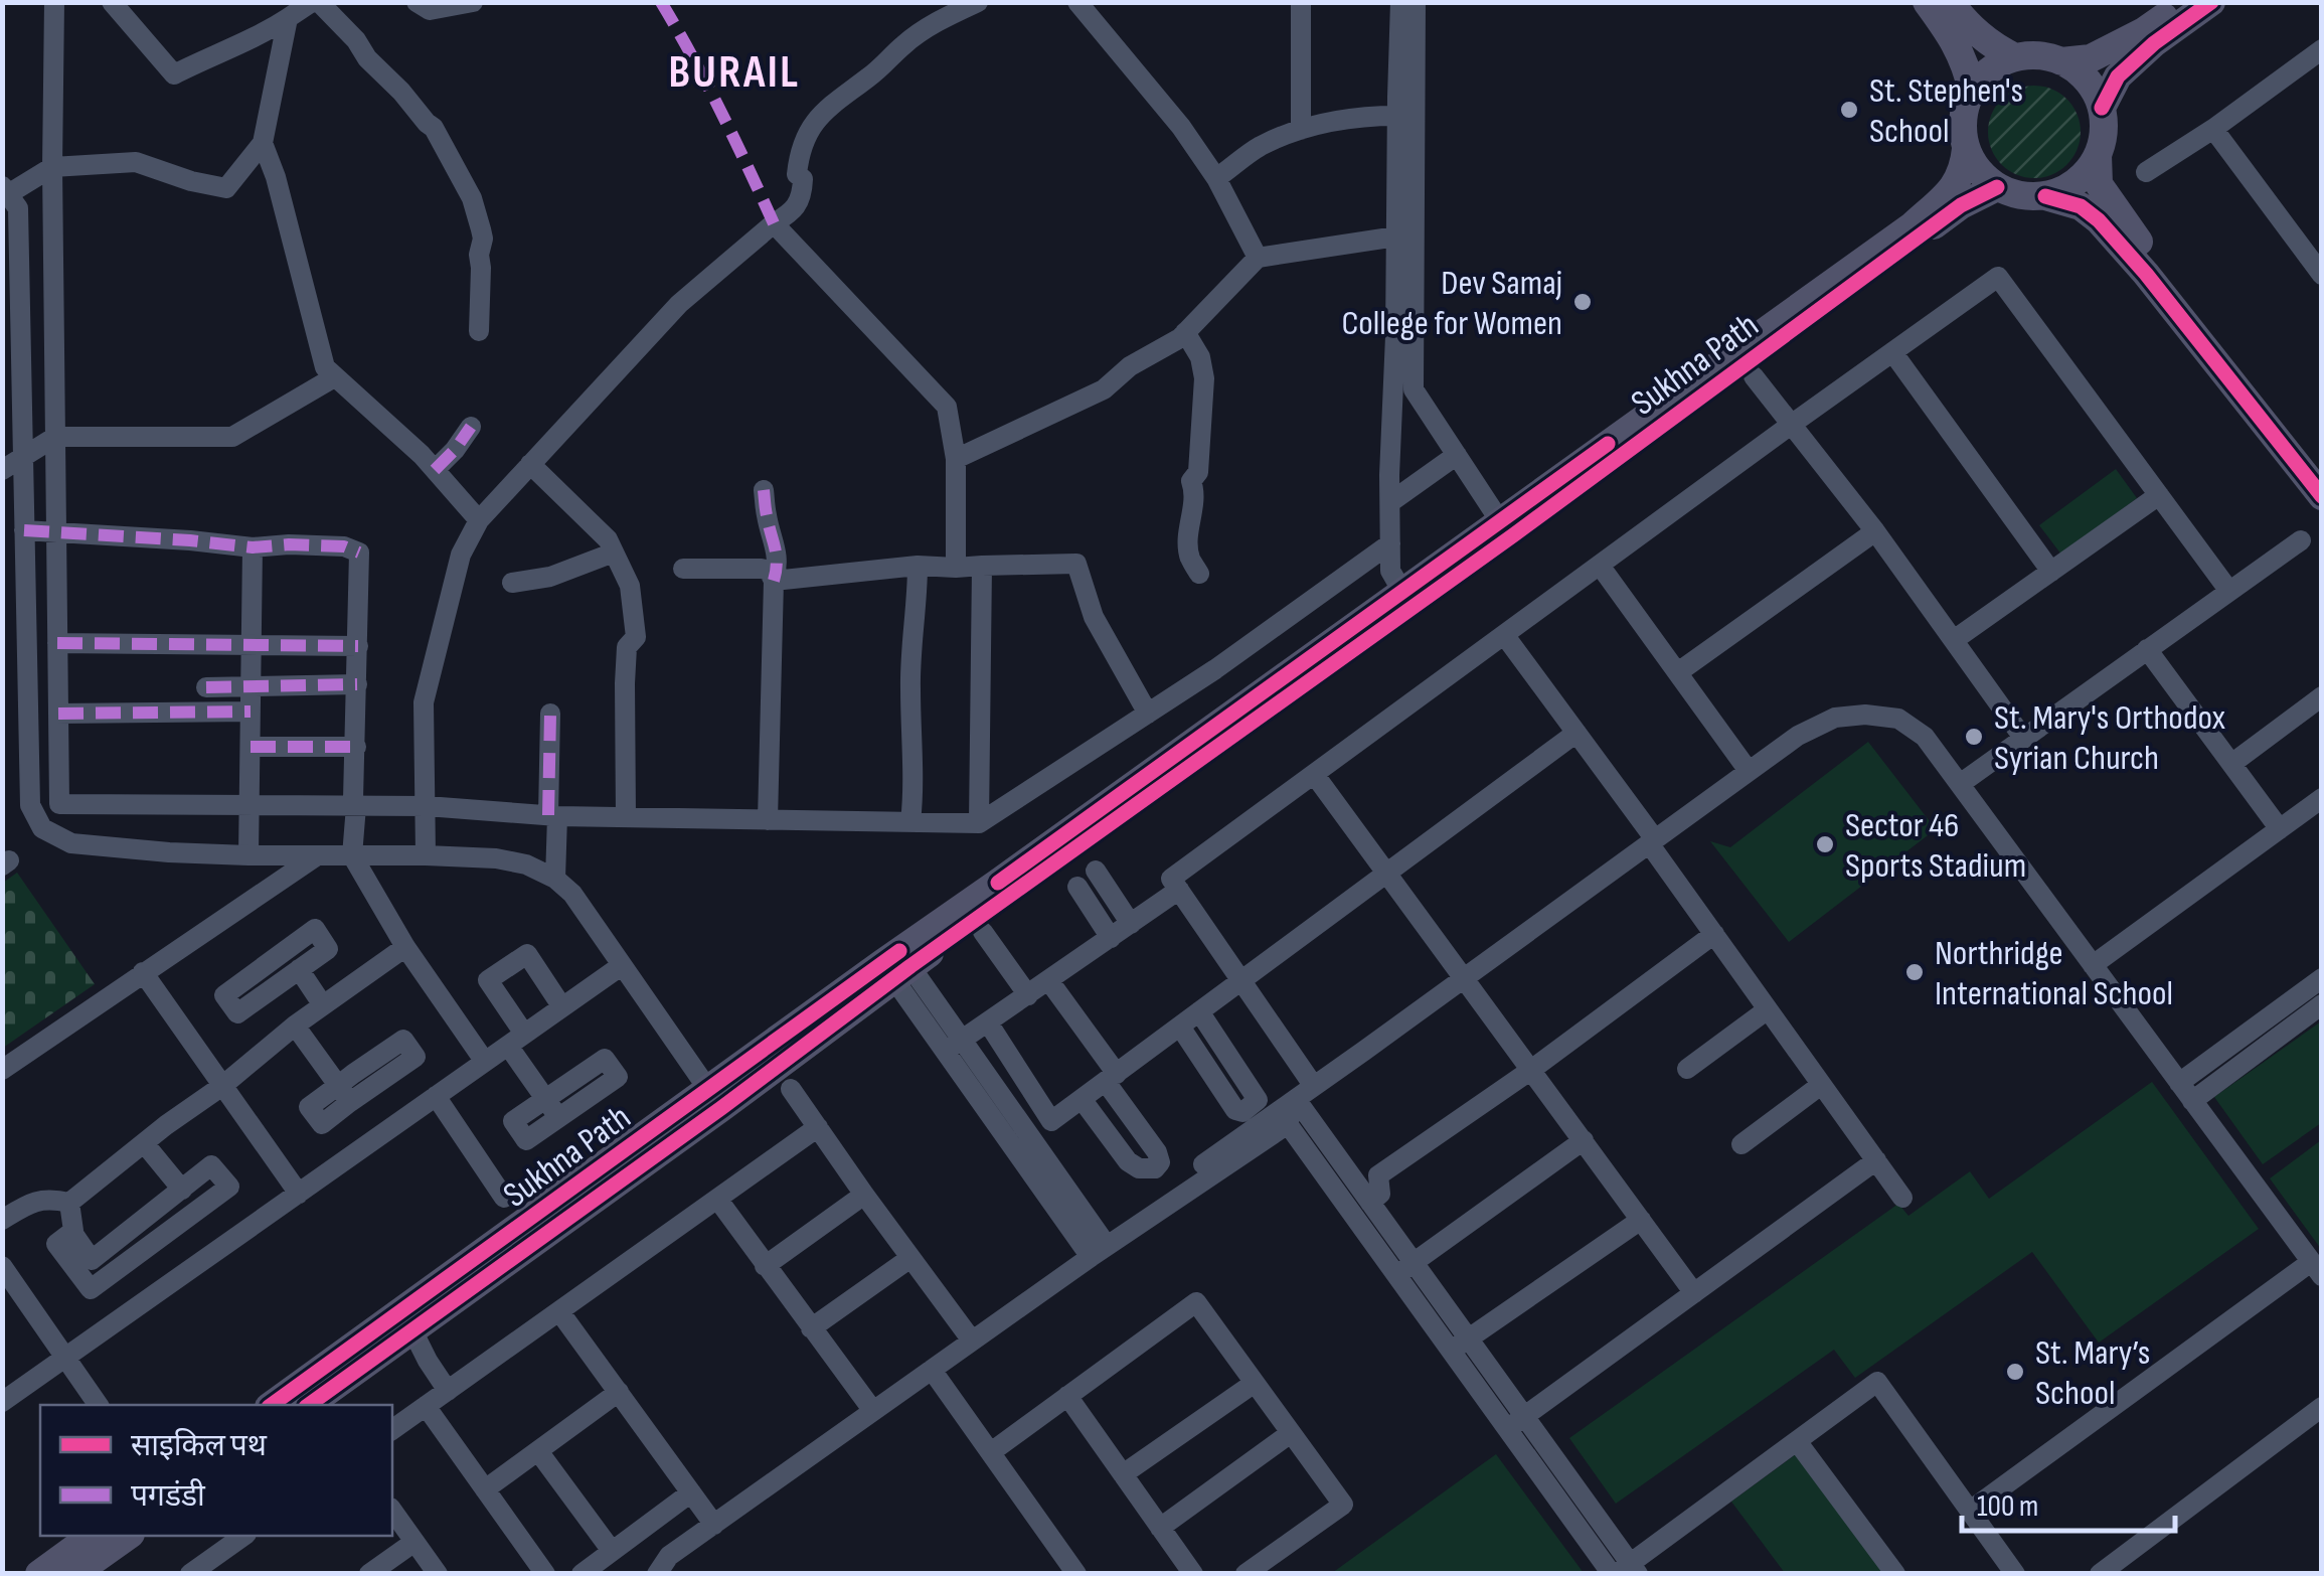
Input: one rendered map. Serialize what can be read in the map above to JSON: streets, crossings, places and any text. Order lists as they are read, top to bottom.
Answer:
{
  "streets": {
    "main road": ["Sukhna Path"]
  },
  "districts": ["BURAIL"],
  "places": [
    "St. Stephen's School",
    "Dev Samaj College for Women",
    "St. Mary's Orthodox Syrian Church",
    "Sector 46 Sports Stadium",
    "Northridge International School",
    "St. Mary’s School"
  ],
  "legend": ["साइकिल पथ", "पगडंडी"],
  "scale_bar": "100 m"
}
